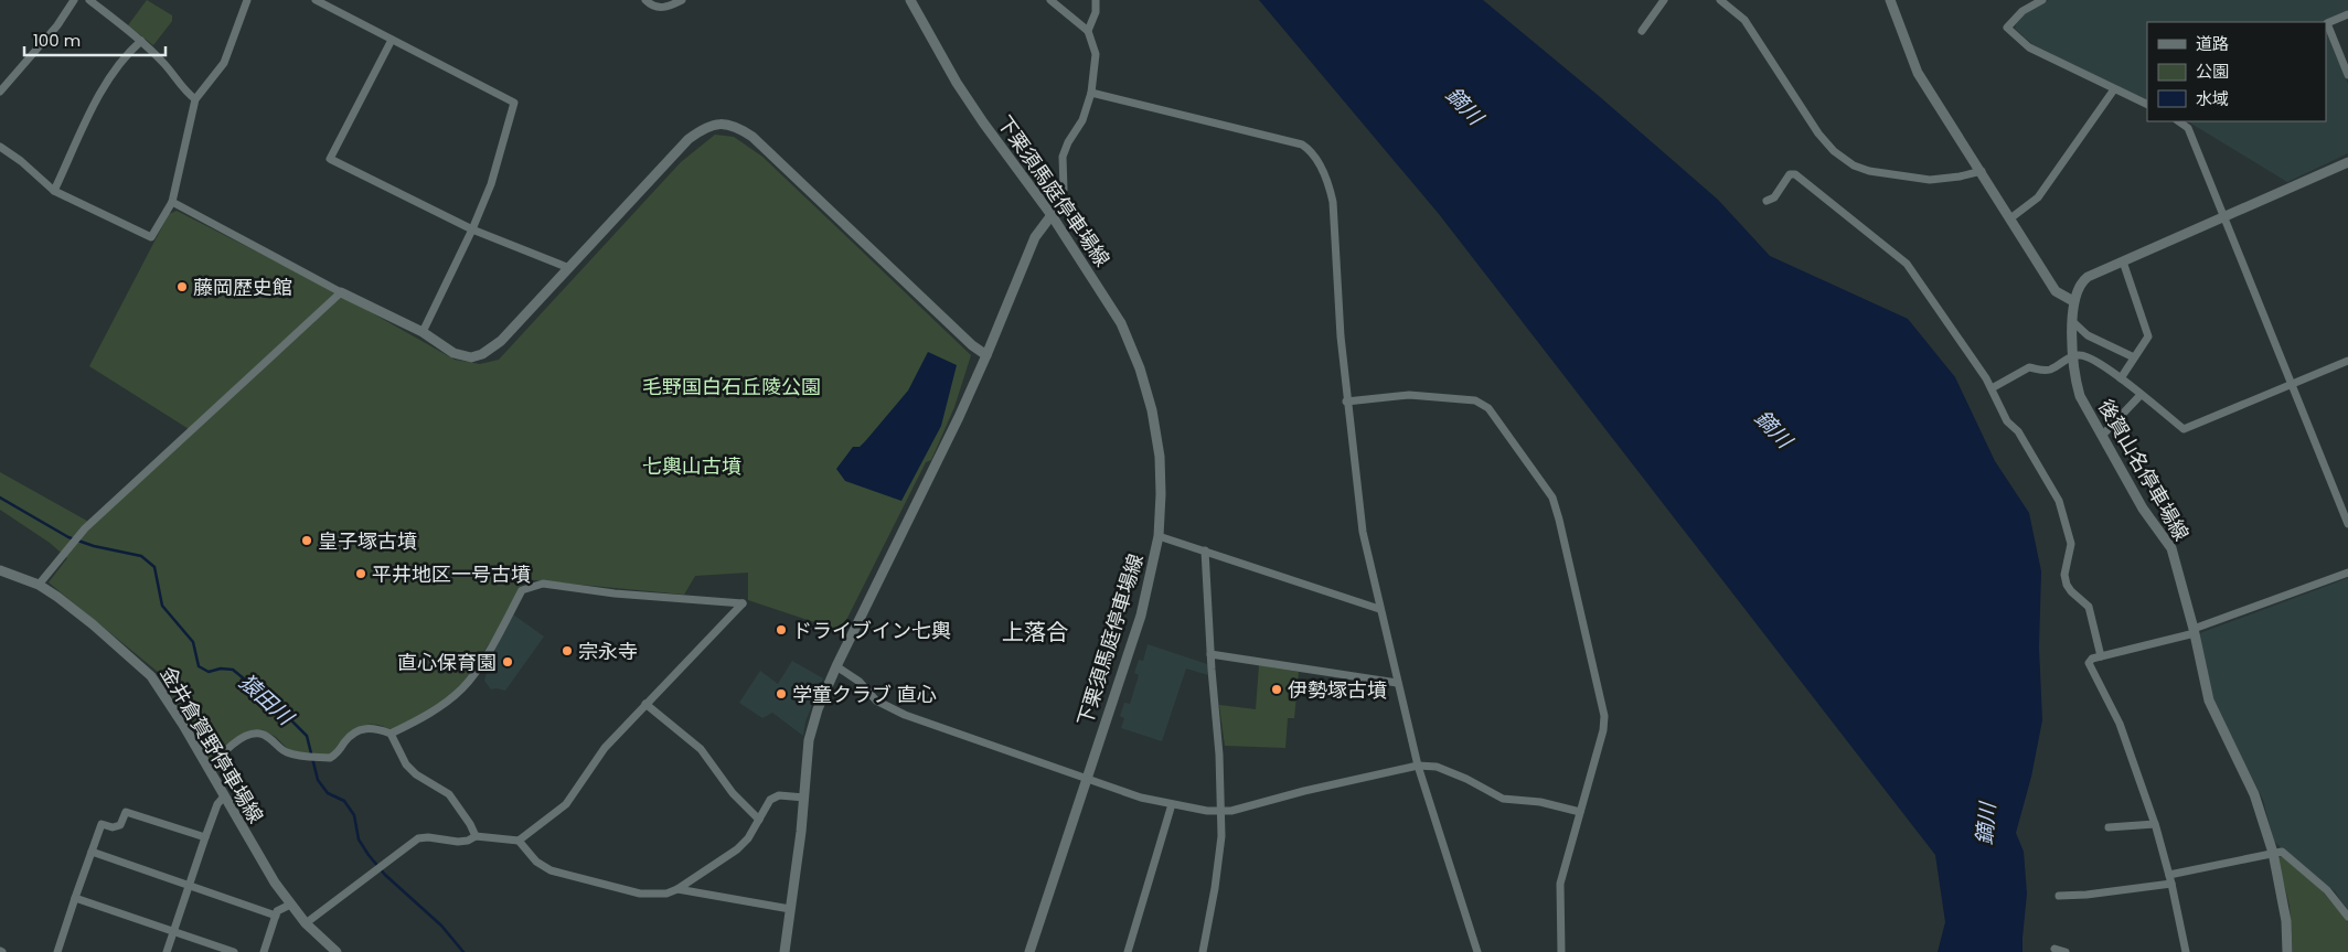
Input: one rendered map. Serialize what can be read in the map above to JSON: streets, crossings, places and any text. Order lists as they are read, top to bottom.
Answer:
{
  "streets": {
    "main road": ["下栗須馬庭停車場線", "後賀山名停車場線", "金井倉賀野停車場線"]
  },
  "districts": ["上落合"],
  "water": ["鏑川", "猿田川"],
  "parks": ["毛野国白石丘陵公園", "七輿山古墳"],
  "places": [
    "藤岡歴史館",
    "皇子塚古墳",
    "平井地区一号古墳",
    "ドライブイン七輿",
    "宗永寺",
    "直心保育園",
    "伊勢塚古墳",
    "学童クラブ 直心"
  ],
  "legend": ["道路", "公園", "水域"],
  "scale_bar": "100 m"
}
